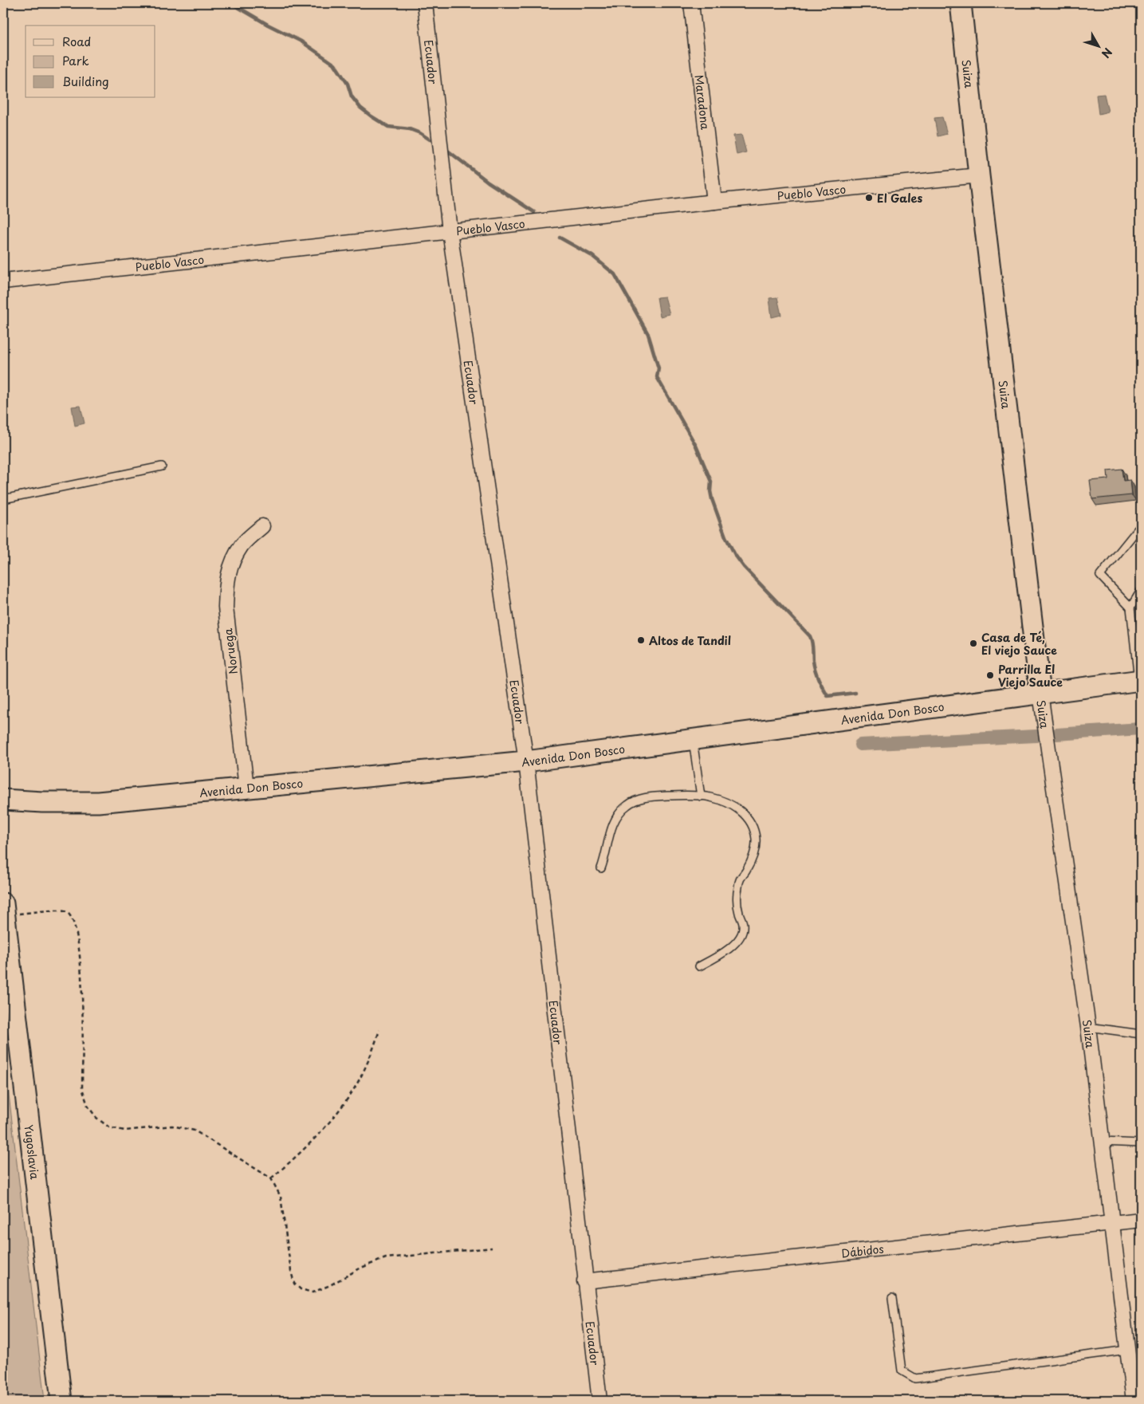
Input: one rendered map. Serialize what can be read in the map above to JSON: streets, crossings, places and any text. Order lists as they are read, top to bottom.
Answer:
{
  "streets": {
    "street": [
      "Ecuador",
      "Suiza",
      "Maradona",
      "Pueblo Vasco",
      "Noruega",
      "Avenida Don Bosco",
      "Yugoslavia",
      "Dábidos"
    ]
  },
  "crossings": [
    ["Ecuador", "Pueblo Vasco"],
    ["Ecuador", "Avenida Don Bosco"],
    ["Ecuador", "Dábidos"],
    ["Suiza", "Pueblo Vasco"],
    ["Suiza", "Avenida Don Bosco"],
    ["Suiza", "Dábidos"],
    ["Maradona", "Pueblo Vasco"],
    ["Noruega", "Avenida Don Bosco"]
  ],
  "places": [
    "El Gales",
    "Altos de Tandil",
    "Casa de Té, El viejo Sauce",
    "Parrilla El Viejo Sauce"
  ],
  "legend": ["Road", "Park", "Building"],
  "north": "bottom right"
}
